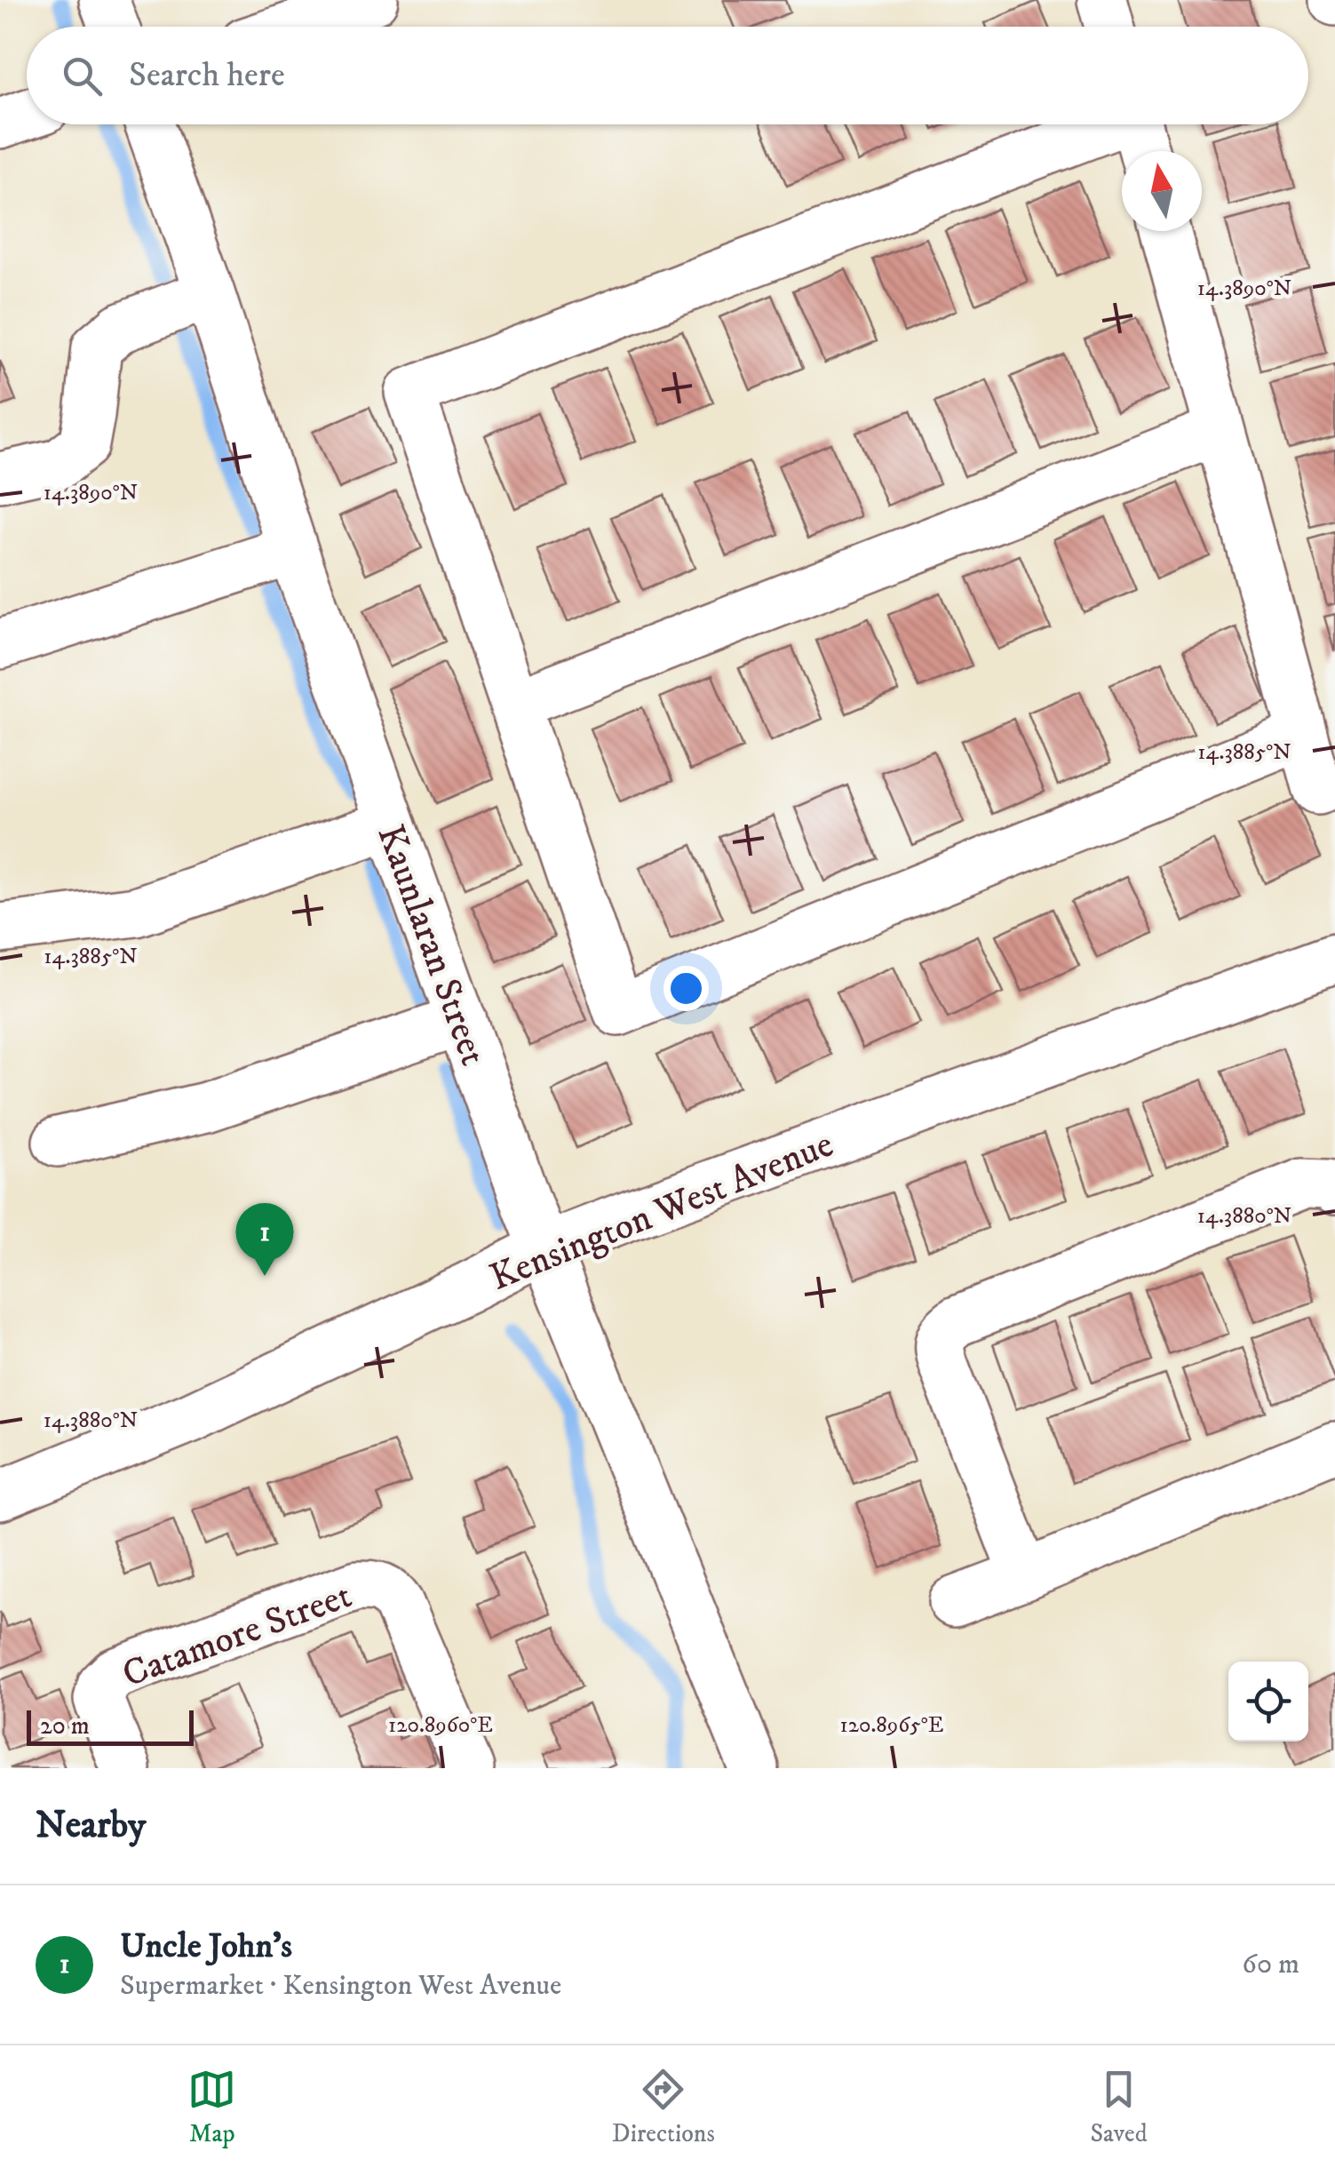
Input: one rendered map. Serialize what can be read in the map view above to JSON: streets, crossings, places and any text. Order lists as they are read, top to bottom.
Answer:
{
  "streets": {
    "street": ["Kaunlaran Street", "Kensington West Avenue", "Catamore Street"]
  },
  "crossings": [
    ["Kaunlaran Street", "Kensington West Avenue"]
  ],
  "scale_bar": "20 m",
  "north": "top",
  "page": {
    "search": "Search here",
    "pins": "1",
    "scale": "20 m",
    "heading": "Nearby",
    "list": [
      {
        "mark": "1",
        "name": "Uncle John's",
        "note": "Supermarket · Kensington West Avenue",
        "value": "60 m"
      }
    ],
    "nav": ["Map", "Directions", "Saved"]
  },
  "coordinates": [
    "14.3890°N",
    "14.3885°N",
    "14.3880°N",
    "120.8960°E",
    "120.8965°E"
  ]
}
